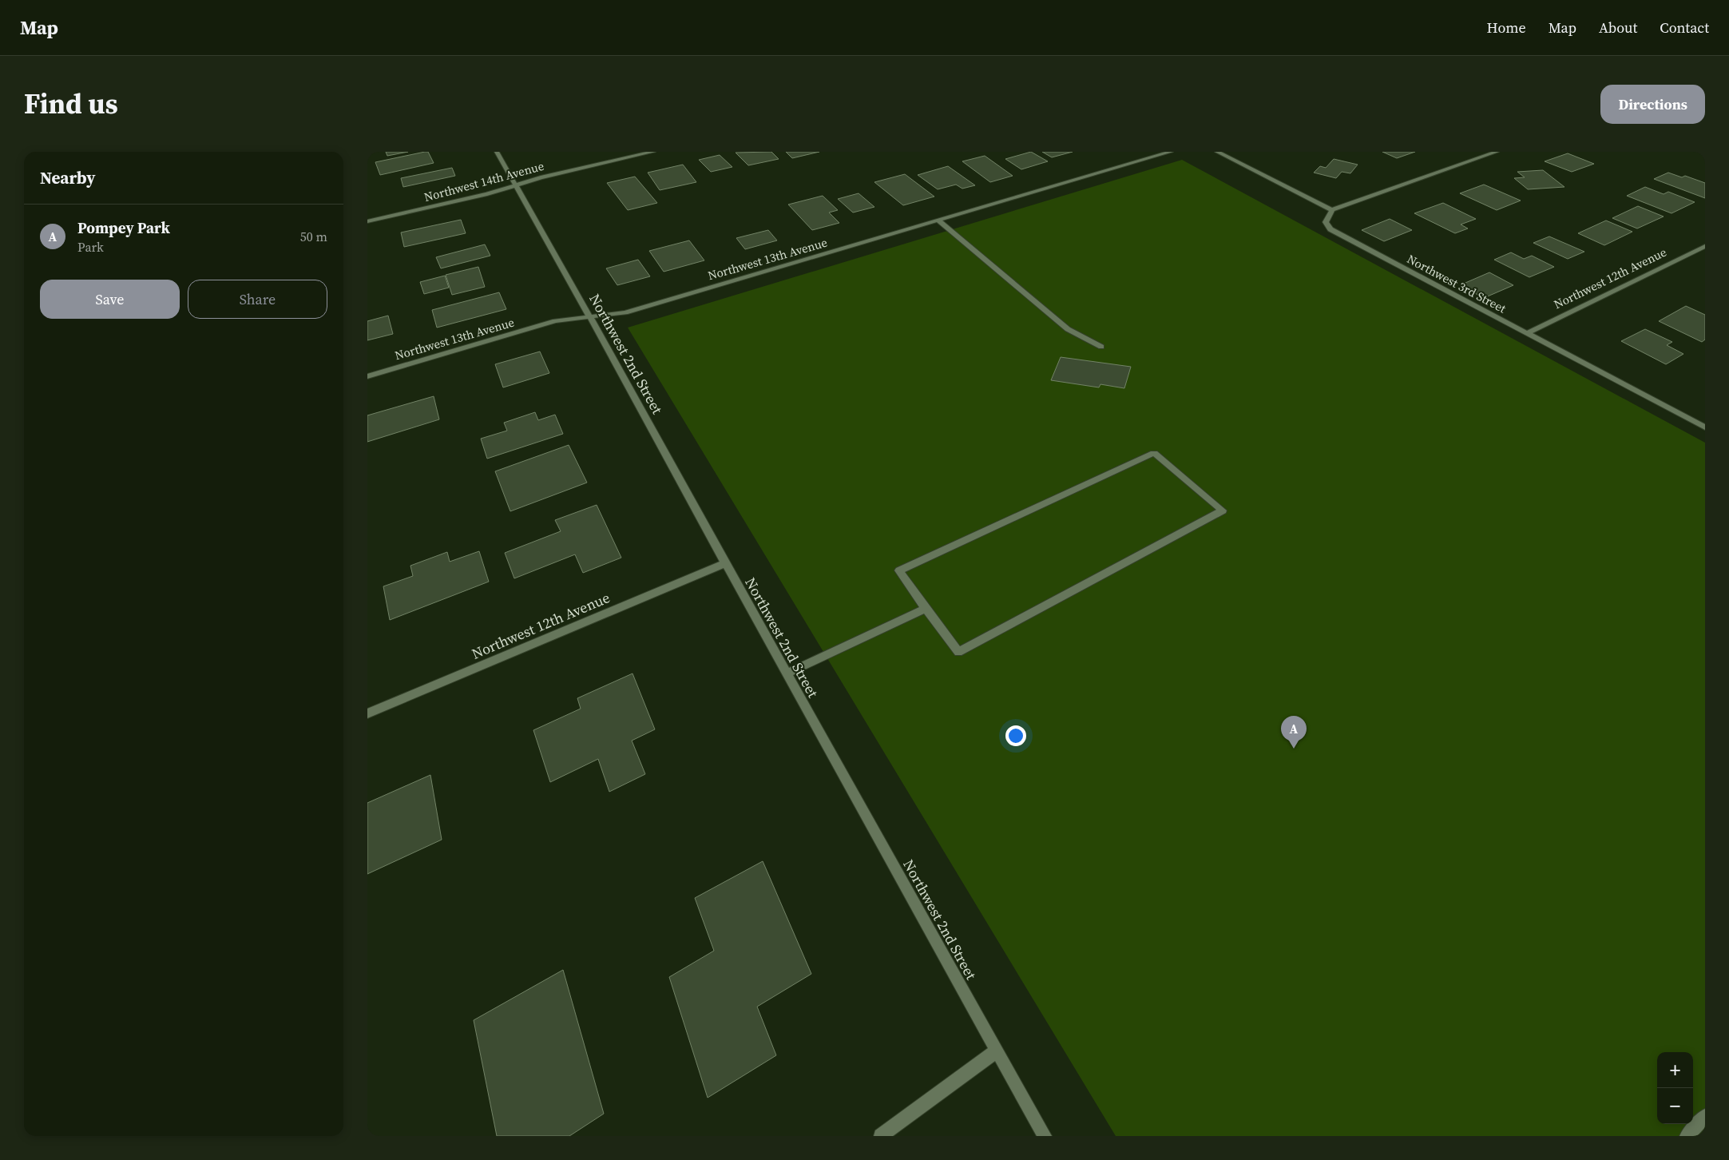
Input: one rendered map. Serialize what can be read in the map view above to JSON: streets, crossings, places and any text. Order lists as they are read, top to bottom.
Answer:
{
  "streets": {
    "street": [
      "Northwest 14th Avenue",
      "Northwest 13th Avenue",
      "Northwest 12th Avenue",
      "Northwest 3rd Street",
      "Northwest 2nd Street"
    ]
  },
  "crossings": [
    ["Northwest 14th Avenue", "Northwest 2nd Street"],
    ["Northwest 13th Avenue", "Northwest 2nd Street"],
    ["Northwest 12th Avenue", "Northwest 3rd Street"],
    ["Northwest 12th Avenue", "Northwest 2nd Street"]
  ],
  "page": {
    "header": "Map",
    "nav": [
      "Home",
      "Map",
      "About",
      "Contact"
    ],
    "title": "Find us",
    "buttons": [
      "Directions",
      ["Save", "Share"]
    ],
    "heading": "Nearby",
    "list": [
      {
        "mark": "A",
        "name": "Pompey Park",
        "note": "Park",
        "value": "50 m"
      }
    ],
    "pins": "A",
    "map_buttons": ["+", "−"]
  }
}
